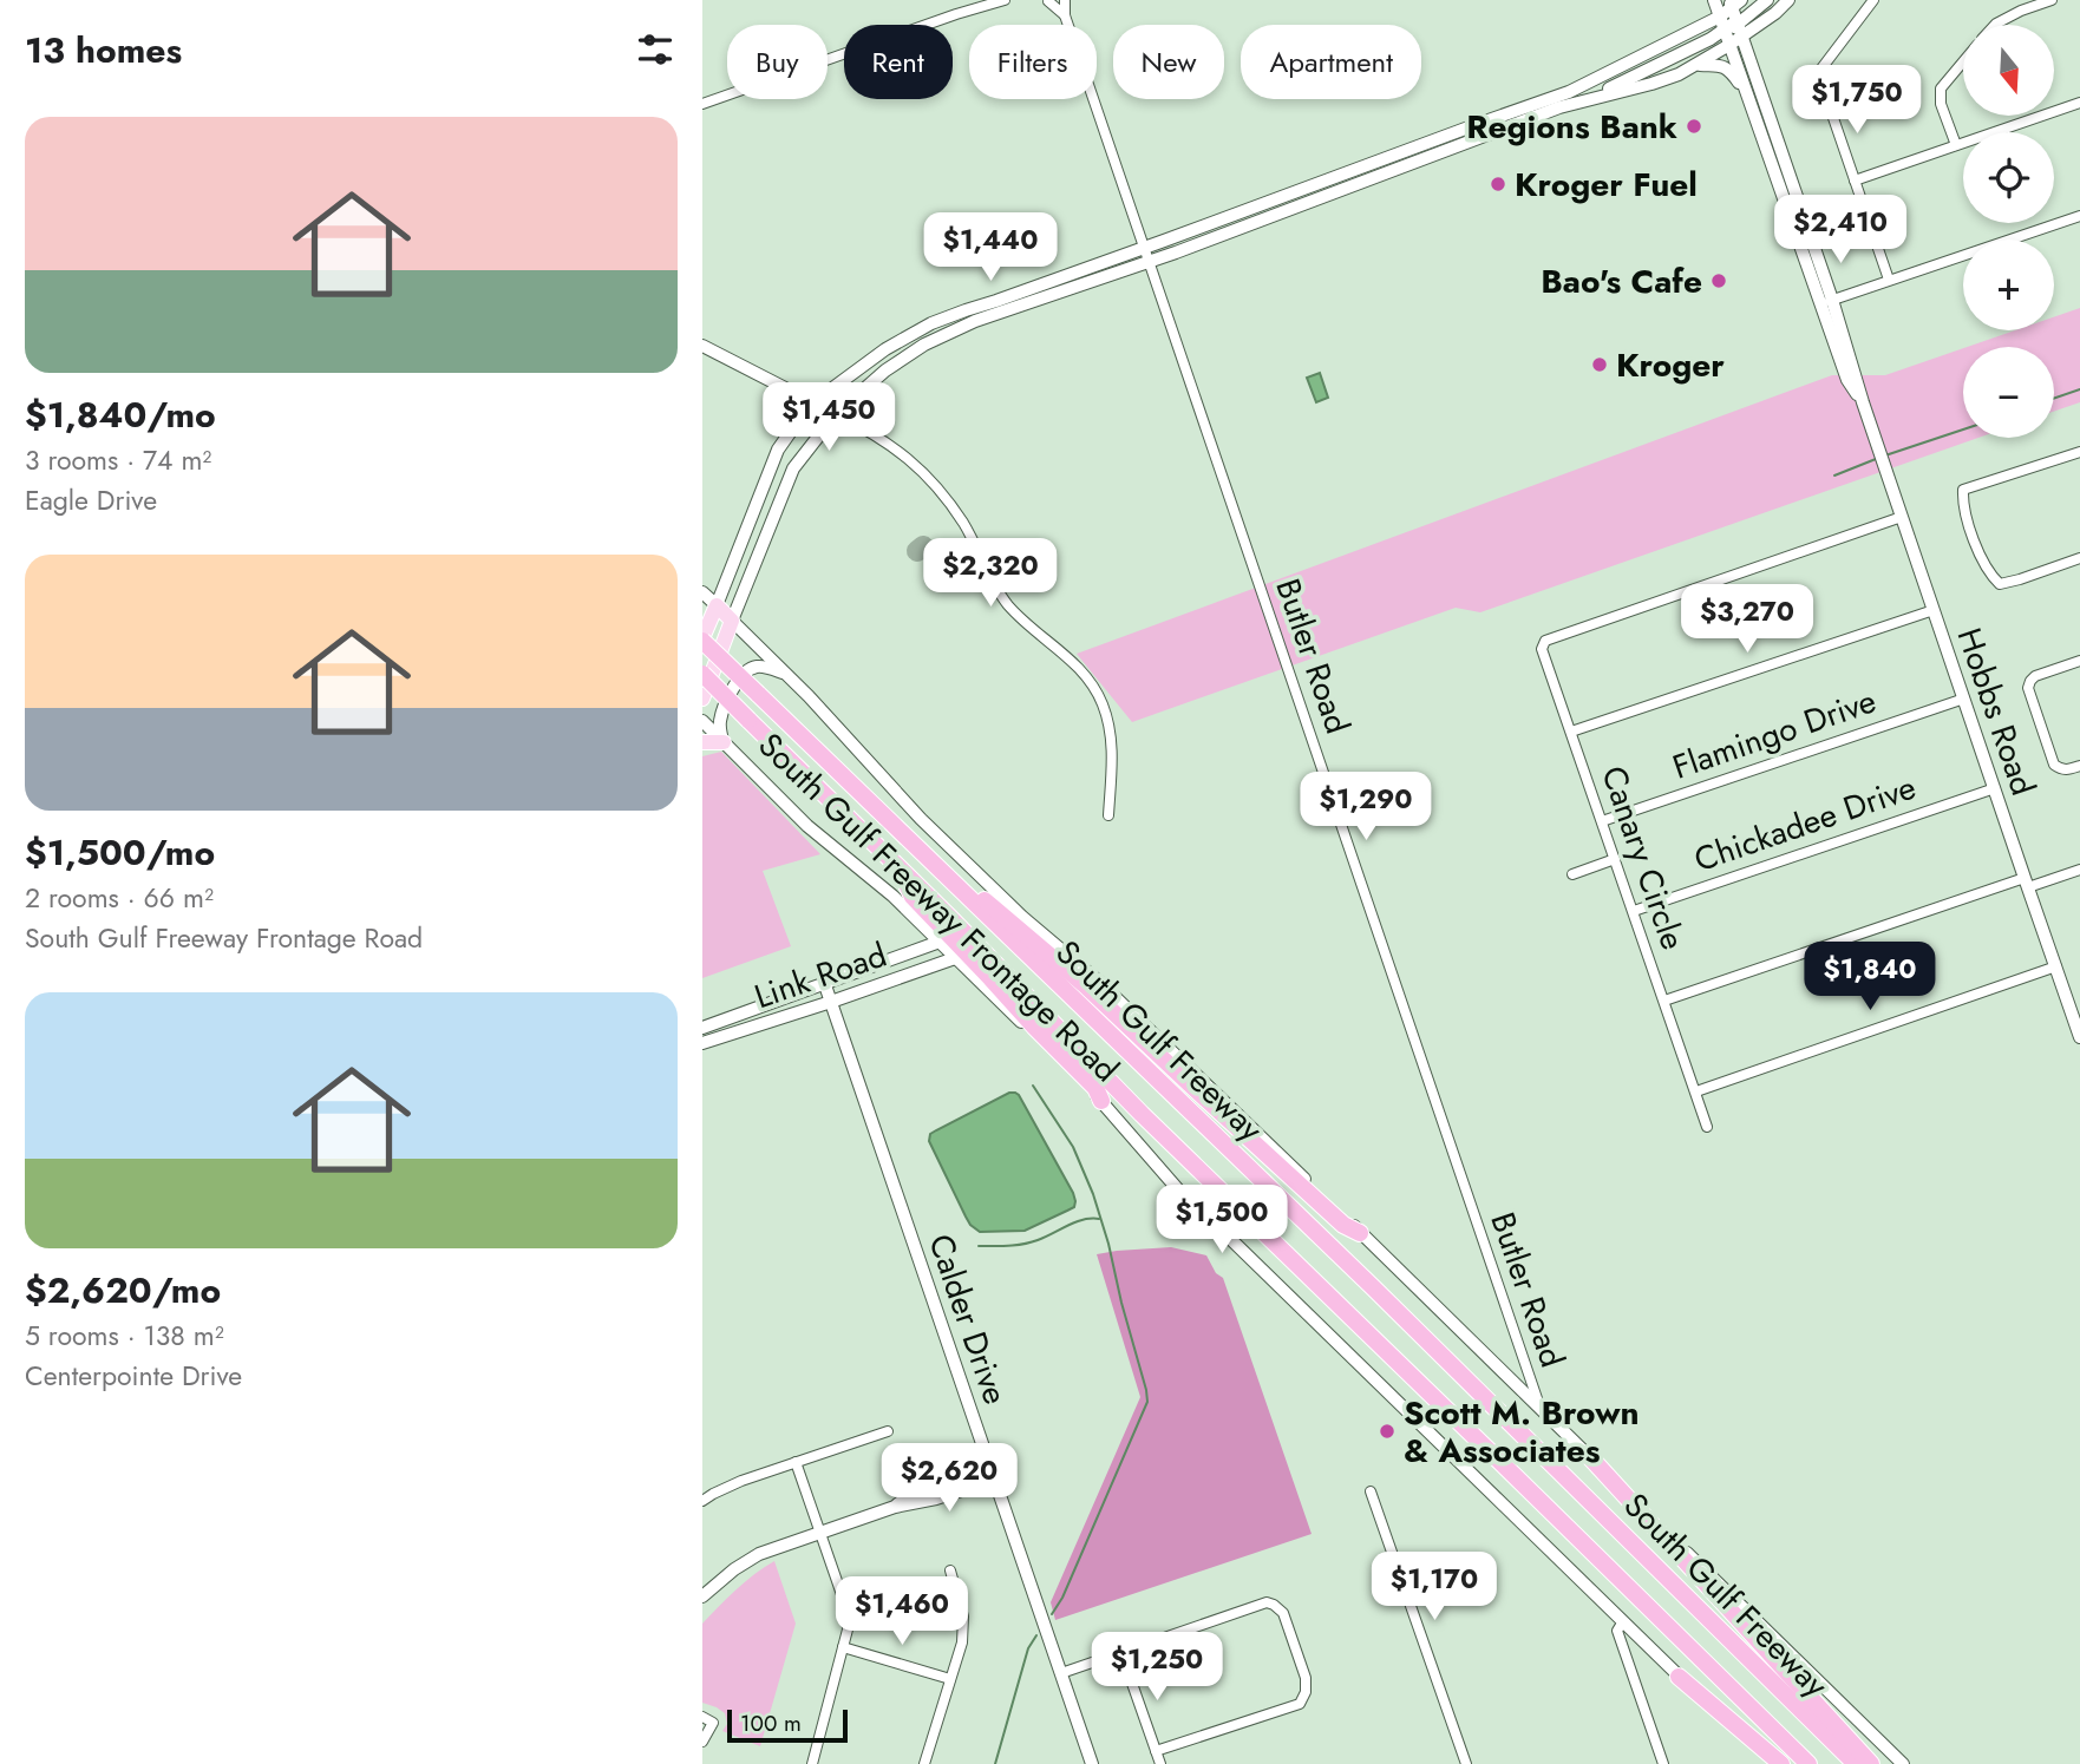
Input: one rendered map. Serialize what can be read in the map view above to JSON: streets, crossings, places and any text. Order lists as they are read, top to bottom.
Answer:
{
  "streets": {
    "highway": ["South Gulf Freeway"],
    "main road": [
      "Hobbs Road",
      "South Gulf Freeway Frontage Road",
      "Link Road",
      "Calder Drive"
    ],
    "street": [
      "Butler Road",
      "Flamingo Drive",
      "Chickadee Drive",
      "Canary Circle"
    ]
  },
  "crossings": [
    ["Butler Road", "South Gulf Freeway Frontage Road"],
    ["Hobbs Road", "Flamingo Drive"],
    ["Hobbs Road", "Chickadee Drive"],
    ["Hobbs Road", "Canary Circle"],
    ["Flamingo Drive", "Canary Circle"],
    ["Chickadee Drive", "Canary Circle"],
    ["South Gulf Freeway Frontage Road", "Link Road"],
    ["Link Road", "Calder Drive"]
  ],
  "places": [
    "Regions Bank",
    "Kroger Fuel",
    "Bao's Cafe",
    "Kroger",
    "Scott M. Brown & Associates"
  ],
  "scale_bar": "100 m",
  "north": "bottom",
  "page": {
    "heading": "13 homes",
    "map_buttons": ["+", "−"],
    "chip": [
      "Buy",
      "Rent",
      "Filters",
      "New",
      "Apartment"
    ],
    "price": [
      "$1,750",
      "$2,410",
      "$1,440",
      "$1,450",
      "$2,320",
      "$3,270",
      "$1,290",
      "$1,840",
      "$1,500",
      "$2,620",
      "$1,170",
      "$1,460",
      "$1,250"
    ],
    "list": [
      {
        "name": "$1,840/mo",
        "note": "3 rooms · 74 m² · Eagle Drive"
      },
      {
        "name": "$1,500/mo",
        "note": "2 rooms · 66 m² · South Gulf Freeway Frontage Road"
      },
      {
        "name": "$2,620/mo",
        "note": "5 rooms · 138 m² · Centerpointe Drive"
      }
    ],
    "scale": "100 m"
  }
}
